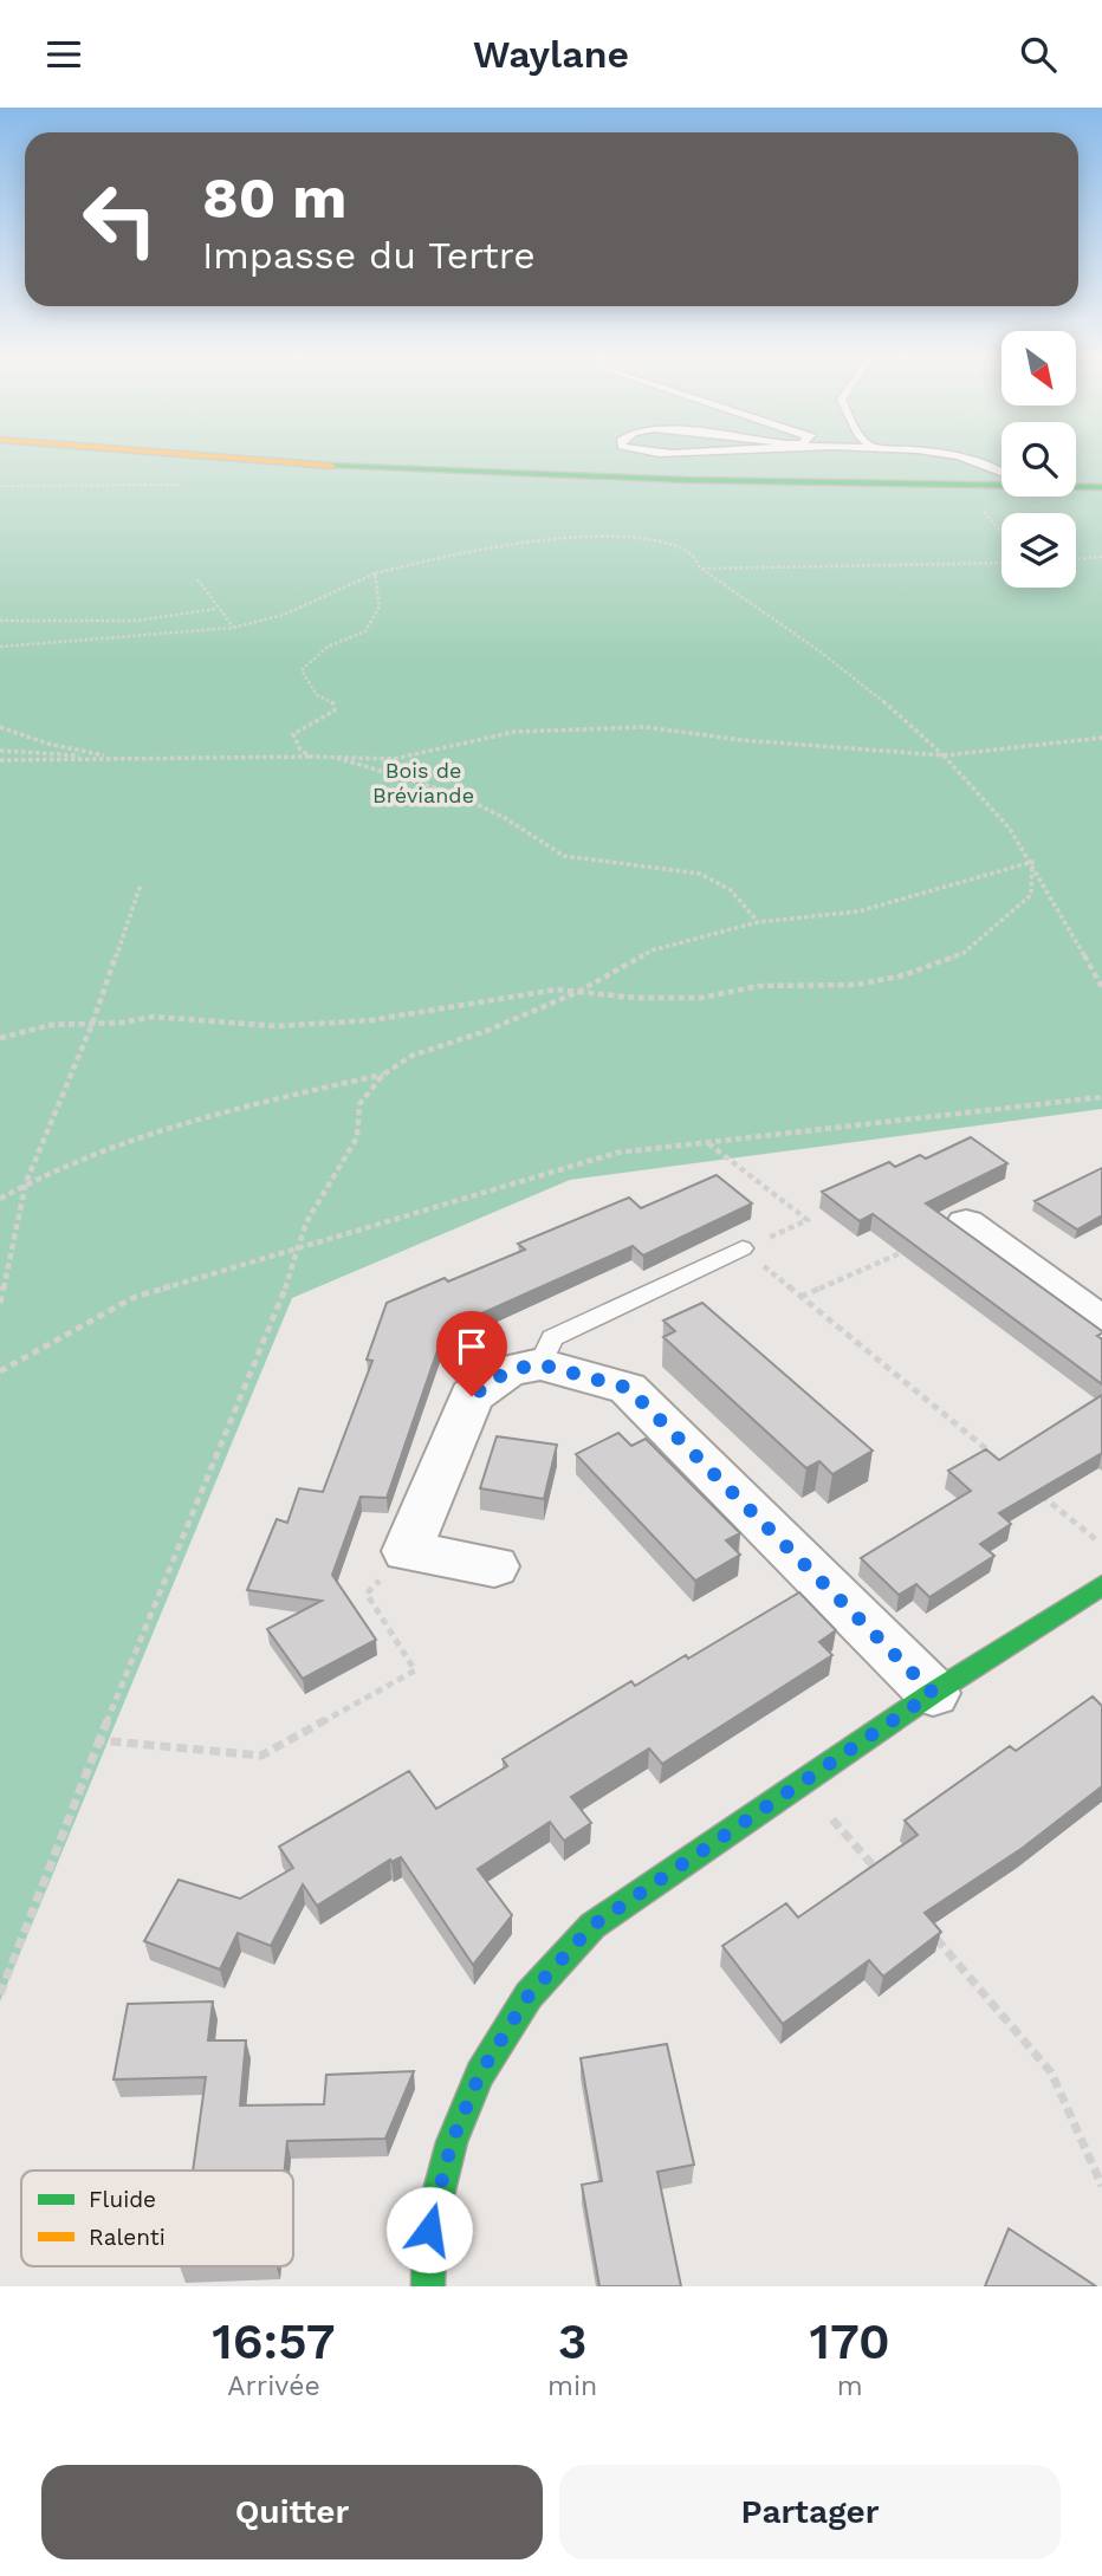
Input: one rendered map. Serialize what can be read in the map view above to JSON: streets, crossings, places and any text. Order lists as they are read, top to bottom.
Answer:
{
  "parks": ["Bois de Bréviande"],
  "legend": ["Fluide", "Ralenti"],
  "north": "bottom right",
  "page": {
    "header": "Waylane",
    "turn": ["80 m", "Impasse du Tertre"],
    "eta": [
      "16:57",
      "Arrivée",
      "3",
      "min",
      "170",
      "m"
    ],
    "buttons": ["Quitter", "Partager"]
  }
}
